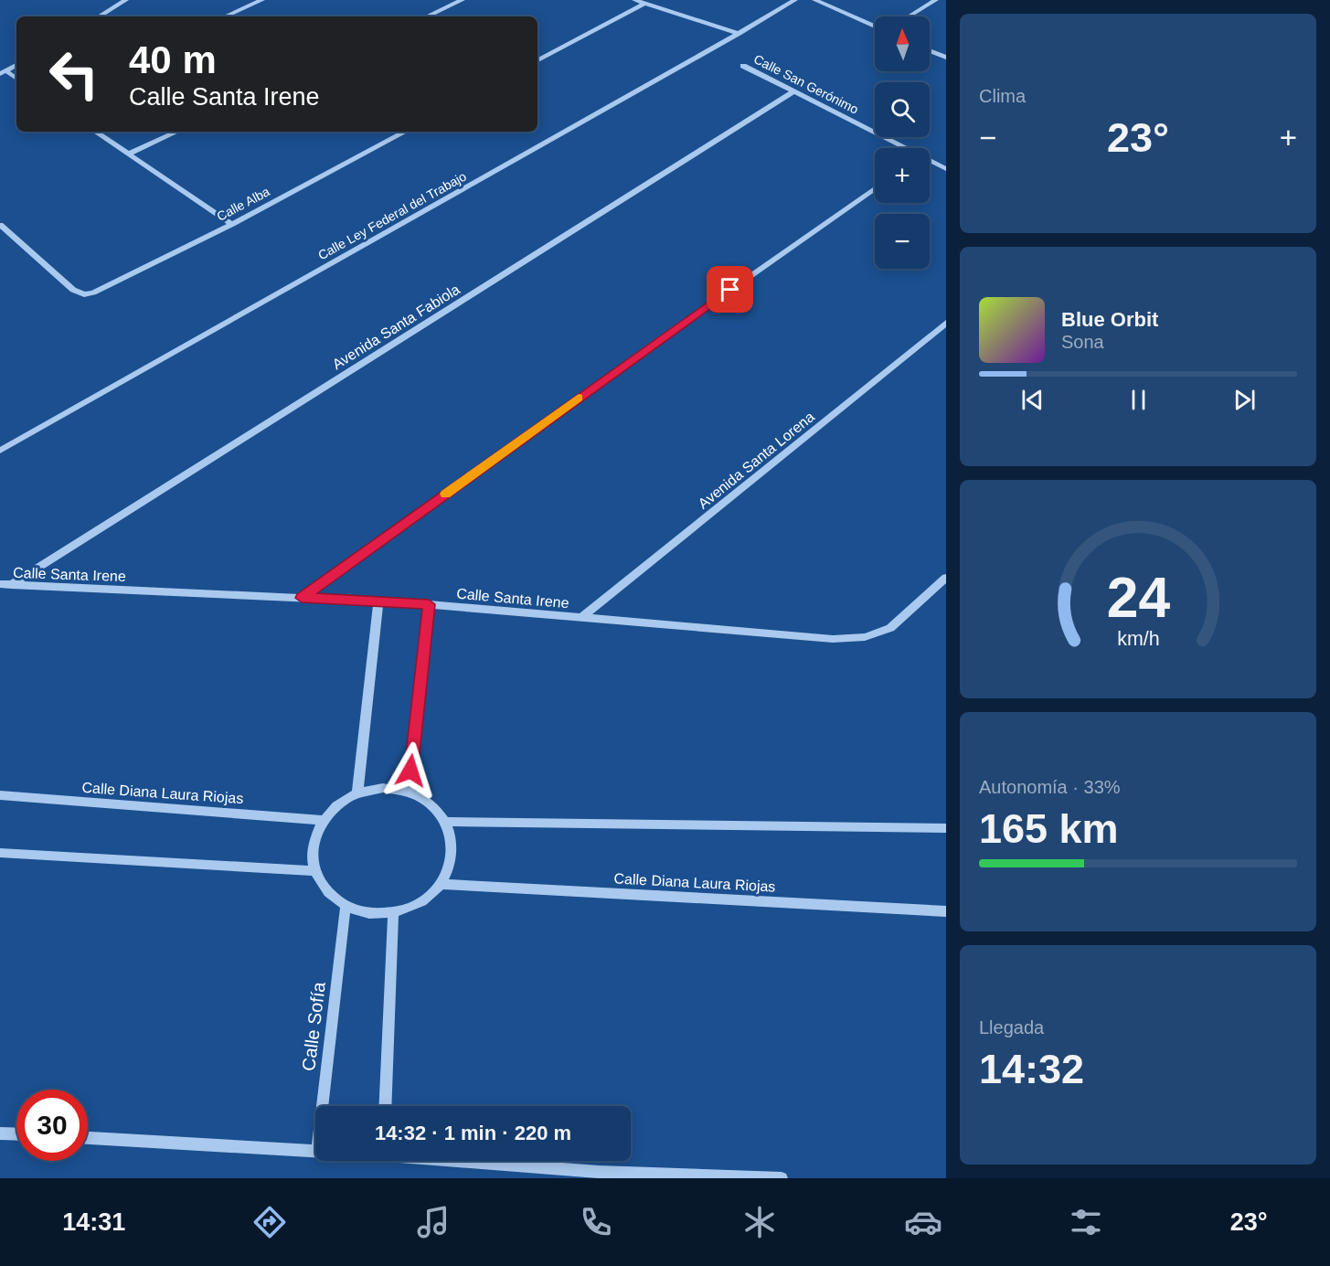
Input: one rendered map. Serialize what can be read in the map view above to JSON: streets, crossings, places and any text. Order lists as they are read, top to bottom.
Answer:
{
  "streets": {
    "street": [
      "Calle San Gerónimo",
      "Calle Alba",
      "Calle Ley Federal del Trabajo",
      "Avenida Santa Fabiola",
      "Avenida Santa Lorena",
      "Calle Santa Irene",
      "Calle Diana Laura Riojas",
      "Calle Sofía"
    ]
  },
  "crossings": [
    ["Calle San Gerónimo", "Avenida Santa Fabiola"],
    ["Avenida Santa Fabiola", "Calle Santa Irene"],
    ["Avenida Santa Lorena", "Calle Santa Irene"],
    ["Calle Diana Laura Riojas", "Calle Sofía"]
  ],
  "north": "top",
  "page": {
    "tile": [
      "Clima",
      ["Autonomía · 33%", "165 km"],
      ["Llegada", "14:32"]
    ],
    "map_buttons": ["+", "−"],
    "turn": ["40 m", "Calle Santa Irene"],
    "heat": ["−", "23°", "+"],
    "song": ["Blue Orbit", "Sona"],
    "limit": "30",
    "trip": "14:32 · 1 min · 220 m",
    "tabs": ["14:31", "23°"],
    "gauge": ["24", "km/h"]
  }
}
